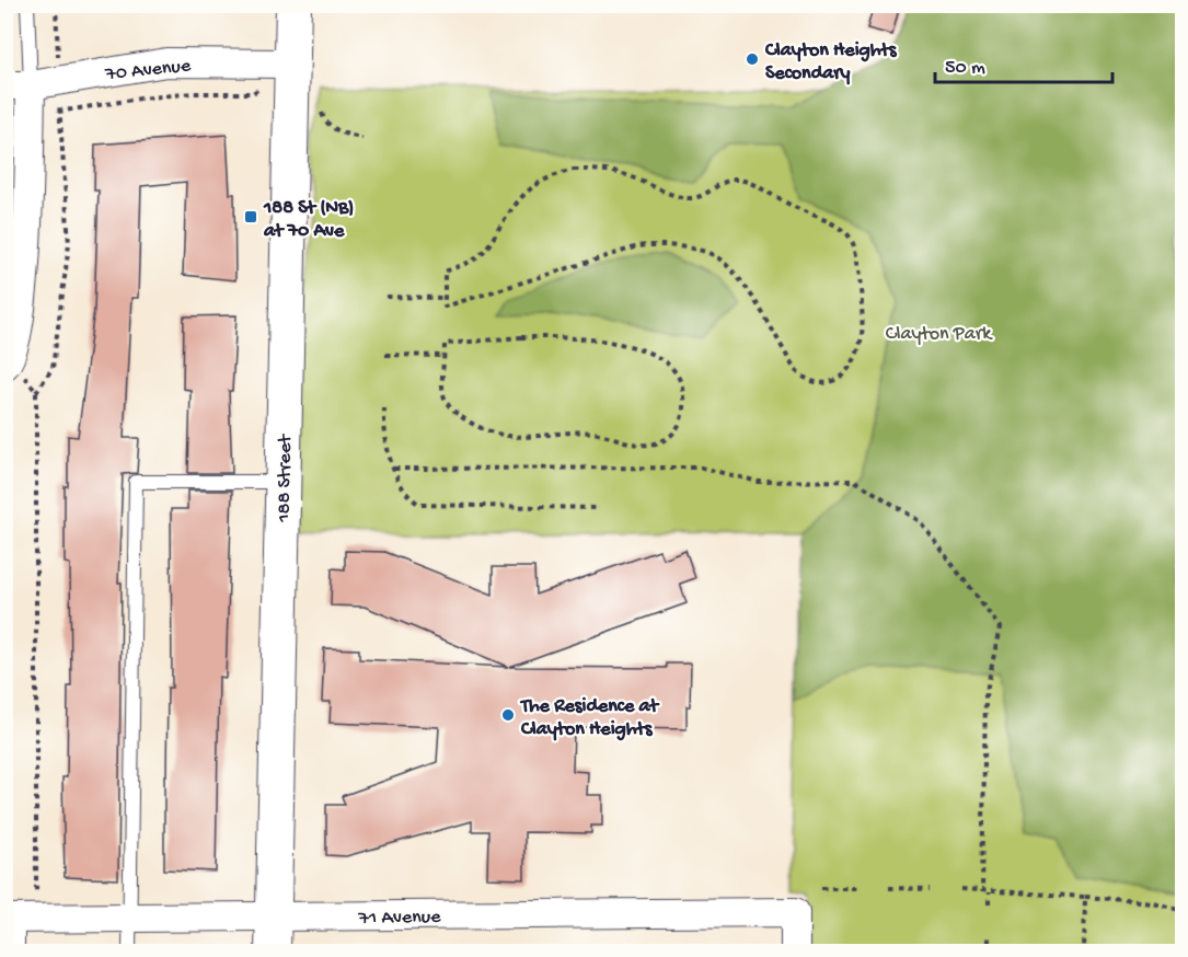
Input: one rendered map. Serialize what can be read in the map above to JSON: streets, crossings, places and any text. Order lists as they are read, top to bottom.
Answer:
{
  "streets": {
    "street": ["70 Avenue", "188 Street", "71 Avenue"]
  },
  "crossings": [
    ["70 Avenue", "188 Street"],
    ["188 Street", "71 Avenue"]
  ],
  "parks": ["Clayton Park"],
  "places": {
    "other": ["Clayton Heights Secondary", "The Residence at Clayton Heights"],
    "transit": ["188 St (NB) at 70 Ave"]
  },
  "scale_bar": "50 m"
}
